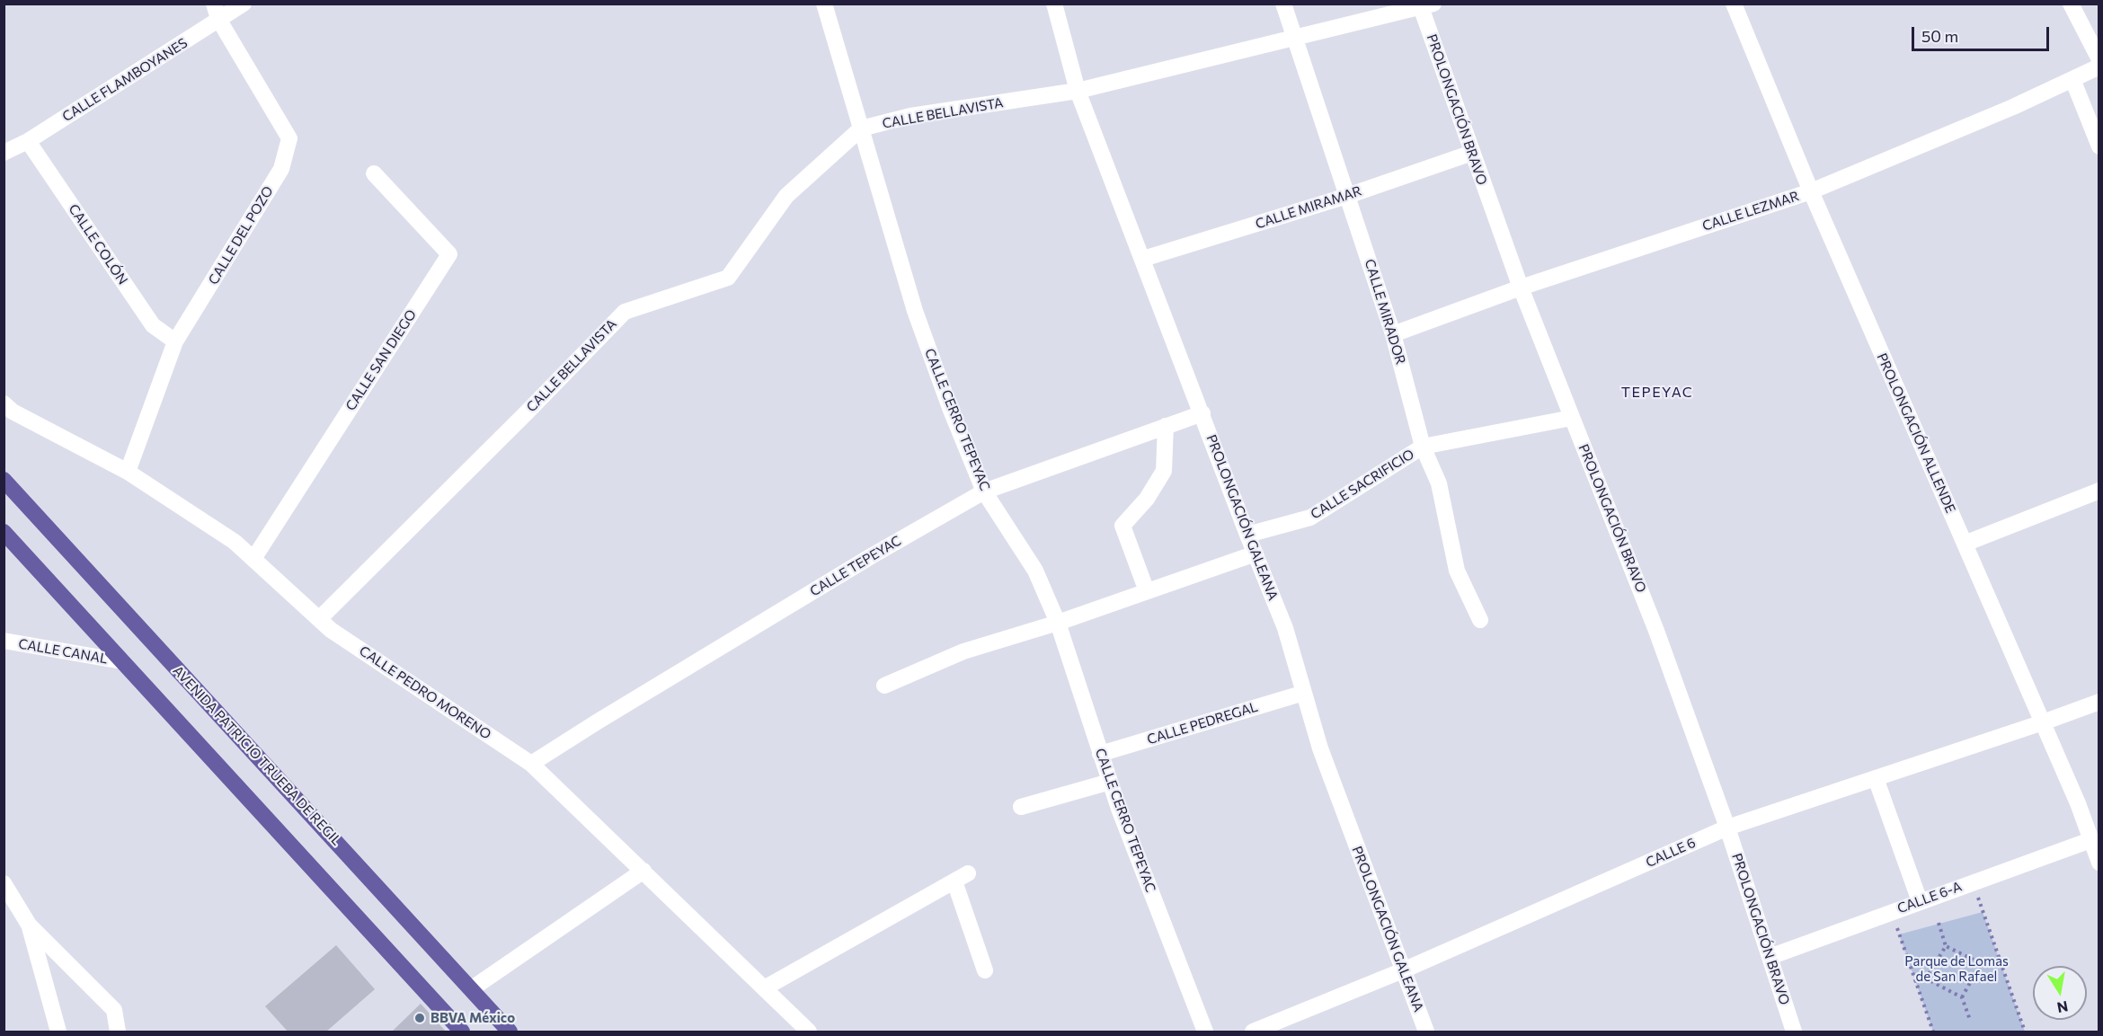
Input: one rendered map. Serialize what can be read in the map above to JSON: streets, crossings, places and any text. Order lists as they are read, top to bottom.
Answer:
{
  "streets": {
    "main road": ["AVENIDA PATRICIO TRUEBA DE REGIL"],
    "street": [
      "CALLE FLAMBOYANES",
      "PROLONGACIÓN BRAVO",
      "CALLE BELLAVISTA",
      "CALLE MIRAMAR",
      "CALLE LEZMAR",
      "CALLE DEL POZO",
      "CALLE COLÓN",
      "CALLE MIRADOR",
      "CALLE SAN DIEGO",
      "CALLE CERRO TEPEYAC",
      "PROLONGACIÓN ALLENDE",
      "CALLE SACRIFICIO",
      "PROLONGACIÓN GALEANA",
      "CALLE TEPEYAC",
      "CALLE CANAL",
      "CALLE PEDRO MORENO",
      "CALLE PEDREGAL",
      "CALLE 6",
      "CALLE 6-A"
    ]
  },
  "crossings": [
    ["CALLE FLAMBOYANES", "CALLE DEL POZO"],
    ["CALLE FLAMBOYANES", "CALLE COLÓN"],
    ["PROLONGACIÓN BRAVO", "CALLE BELLAVISTA"],
    ["PROLONGACIÓN BRAVO", "CALLE MIRAMAR"],
    ["PROLONGACIÓN BRAVO", "CALLE LEZMAR"],
    ["PROLONGACIÓN BRAVO", "CALLE SACRIFICIO"],
    ["PROLONGACIÓN BRAVO", "CALLE 6"],
    ["PROLONGACIÓN BRAVO", "CALLE 6-A"],
    ["CALLE BELLAVISTA", "CALLE MIRADOR"],
    ["CALLE BELLAVISTA", "CALLE CERRO TEPEYAC"],
    ["CALLE BELLAVISTA", "PROLONGACIÓN GALEANA"],
    ["CALLE BELLAVISTA", "CALLE PEDRO MORENO"],
    ["CALLE MIRAMAR", "CALLE MIRADOR"],
    ["CALLE MIRAMAR", "PROLONGACIÓN GALEANA"],
    ["CALLE LEZMAR", "CALLE MIRADOR"],
    ["CALLE LEZMAR", "PROLONGACIÓN ALLENDE"],
    ["CALLE DEL POZO", "CALLE COLÓN"],
    ["CALLE DEL POZO", "CALLE PEDRO MORENO"],
    ["CALLE MIRADOR", "CALLE SACRIFICIO"],
    ["CALLE SAN DIEGO", "CALLE PEDRO MORENO"],
    ["CALLE CERRO TEPEYAC", "CALLE TEPEYAC"],
    ["CALLE CERRO TEPEYAC", "CALLE PEDREGAL"],
    ["PROLONGACIÓN ALLENDE", "CALLE 6"],
    ["PROLONGACIÓN ALLENDE", "CALLE 6-A"],
    ["CALLE SACRIFICIO", "PROLONGACIÓN GALEANA"],
    ["PROLONGACIÓN GALEANA", "CALLE TEPEYAC"],
    ["PROLONGACIÓN GALEANA", "CALLE PEDREGAL"],
    ["PROLONGACIÓN GALEANA", "CALLE 6"],
    ["CALLE TEPEYAC", "CALLE PEDRO MORENO"]
  ],
  "districts": ["TEPEYAC"],
  "parks": ["Parque de Lomas de San Rafael"],
  "places": ["BBVA México"],
  "scale_bar": "50 m",
  "north": "bottom"
}
